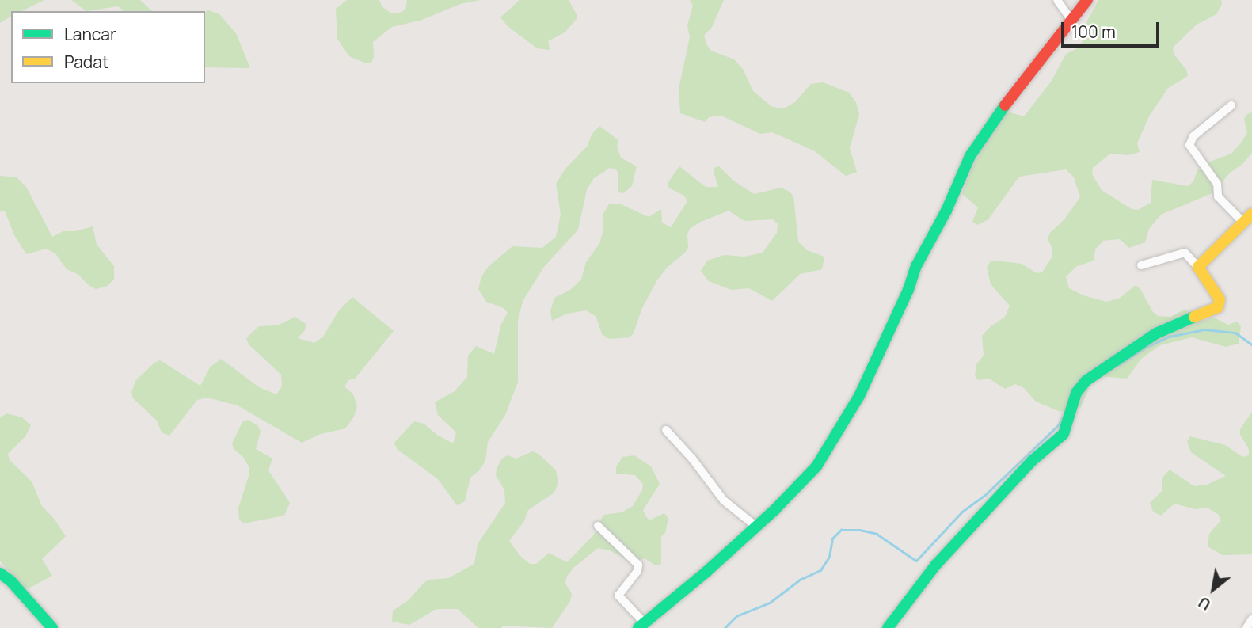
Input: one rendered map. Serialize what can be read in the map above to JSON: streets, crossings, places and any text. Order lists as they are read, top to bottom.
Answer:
{
  "legend": ["Lancar", "Padat"],
  "scale_bar": "100 m",
  "north": "bottom left"
}
